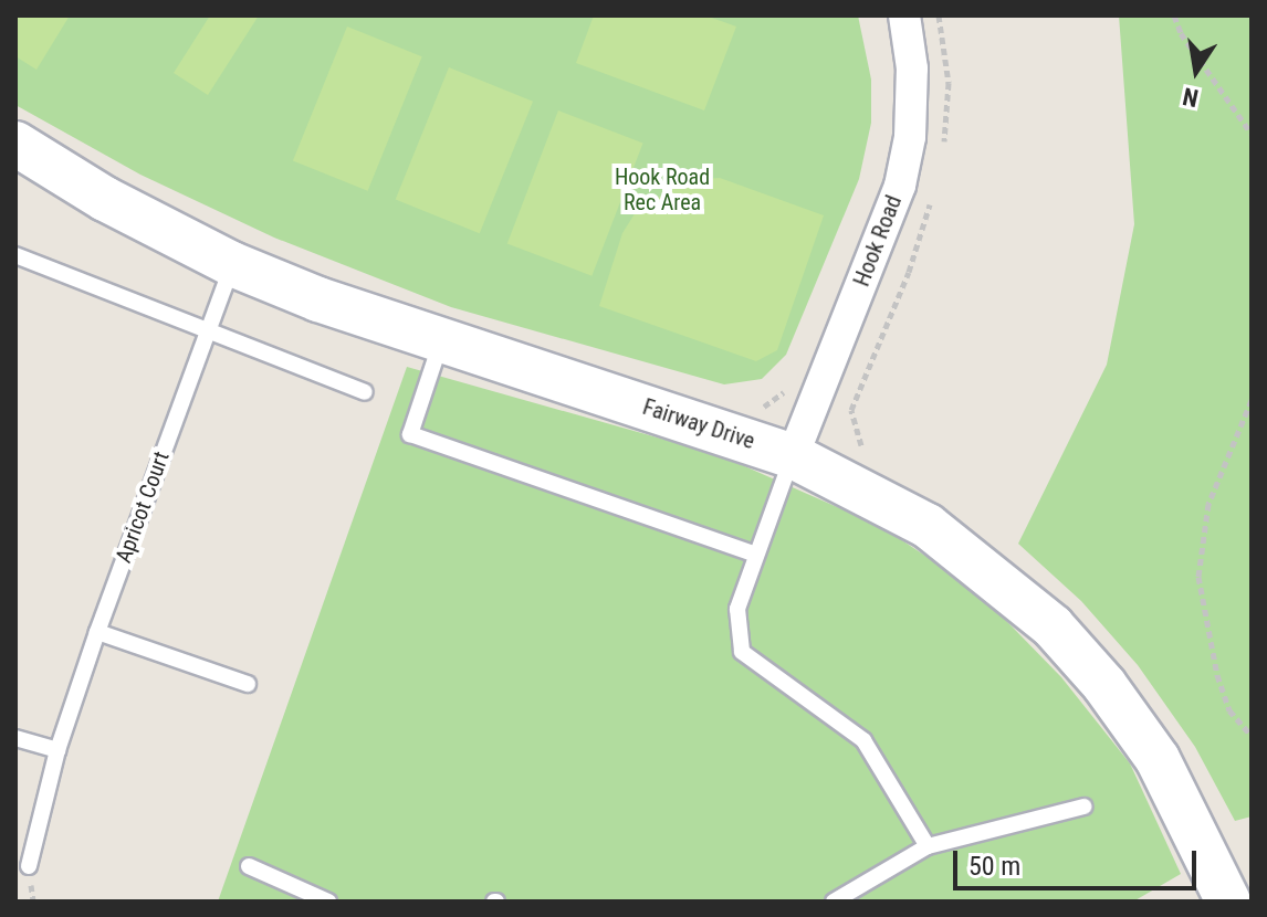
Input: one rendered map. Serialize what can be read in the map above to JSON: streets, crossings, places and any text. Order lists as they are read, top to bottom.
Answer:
{
  "streets": {
    "street": ["Hook Road", "Fairway Drive"],
    "lane": ["Apricot Court"]
  },
  "crossings": [
    ["Hook Road", "Fairway Drive"],
    ["Fairway Drive", "Apricot Court"]
  ],
  "parks": ["Hook Road Rec Area"],
  "scale_bar": "50 m",
  "north": "bottom"
}
